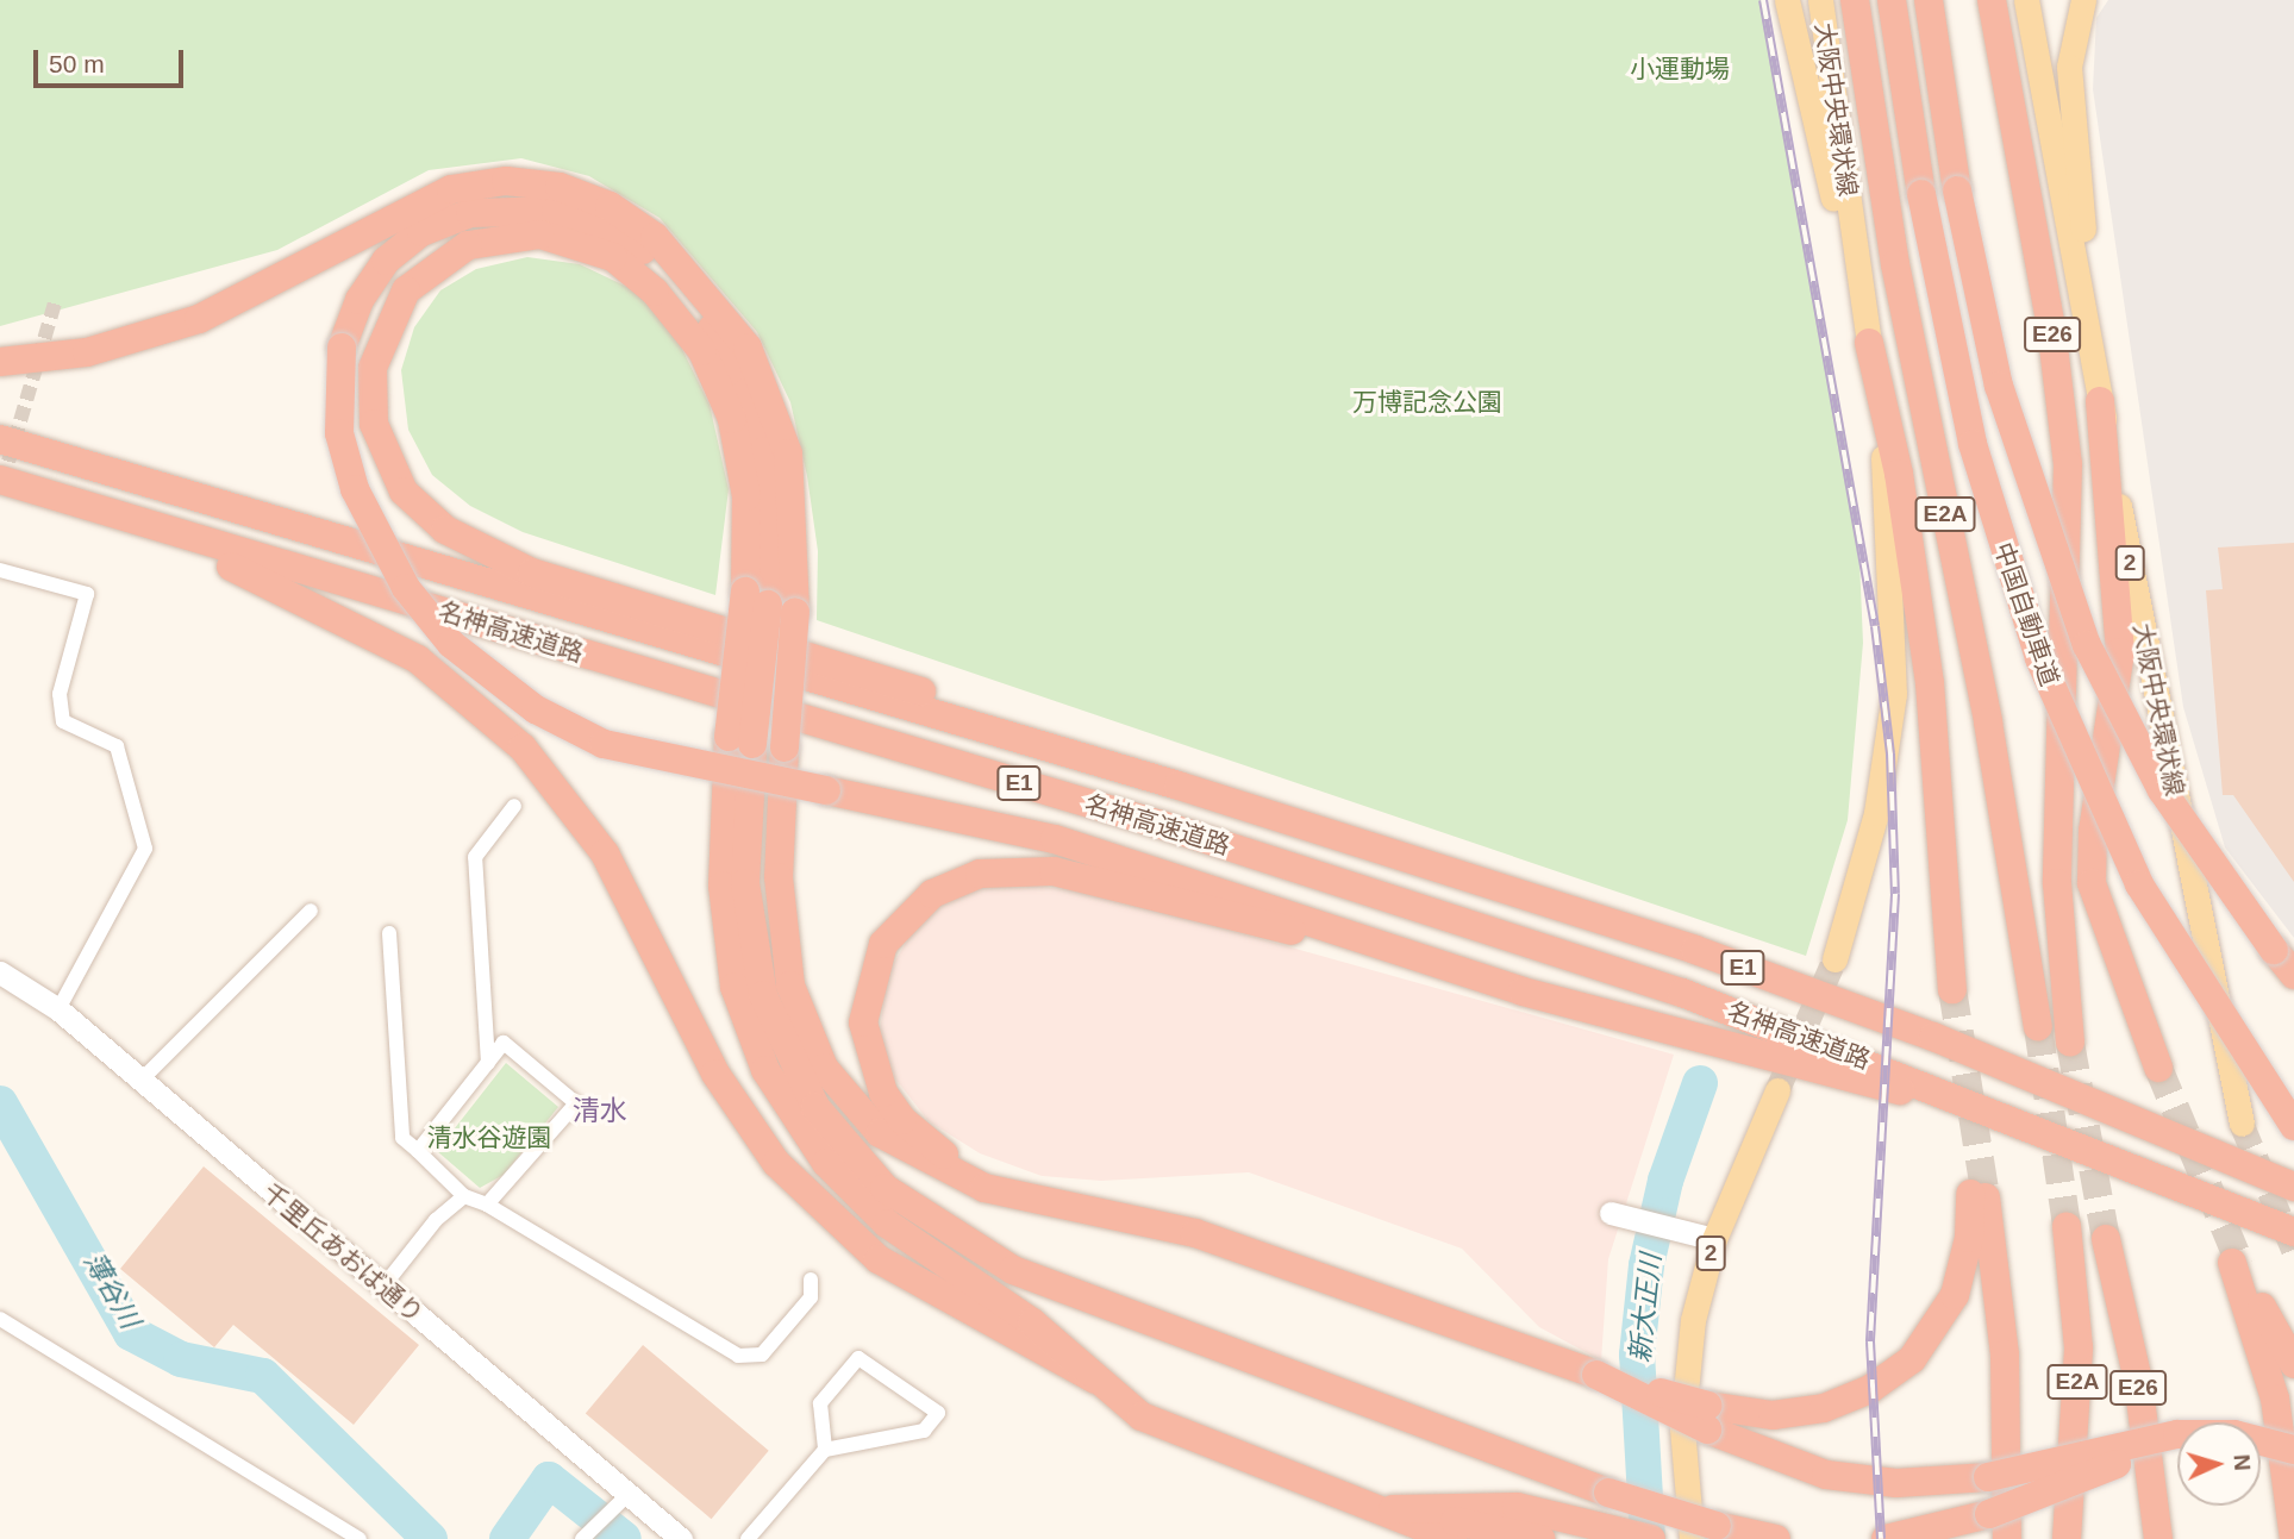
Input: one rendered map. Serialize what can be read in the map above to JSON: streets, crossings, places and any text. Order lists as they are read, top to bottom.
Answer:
{
  "streets": {
    "highway": [
      "E26",
      "E2A",
      "中国自動車道",
      "名神高速道路",
      "E1"
    ],
    "main road": ["大阪中央環状線", "2"],
    "street": ["千里丘あおば通り"]
  },
  "districts": ["清水"],
  "water": ["薄谷川", "新大正川"],
  "parks": ["小運動場", "万博記念公園", "清水谷遊園"],
  "scale_bar": "50 m",
  "north": "right"
}
